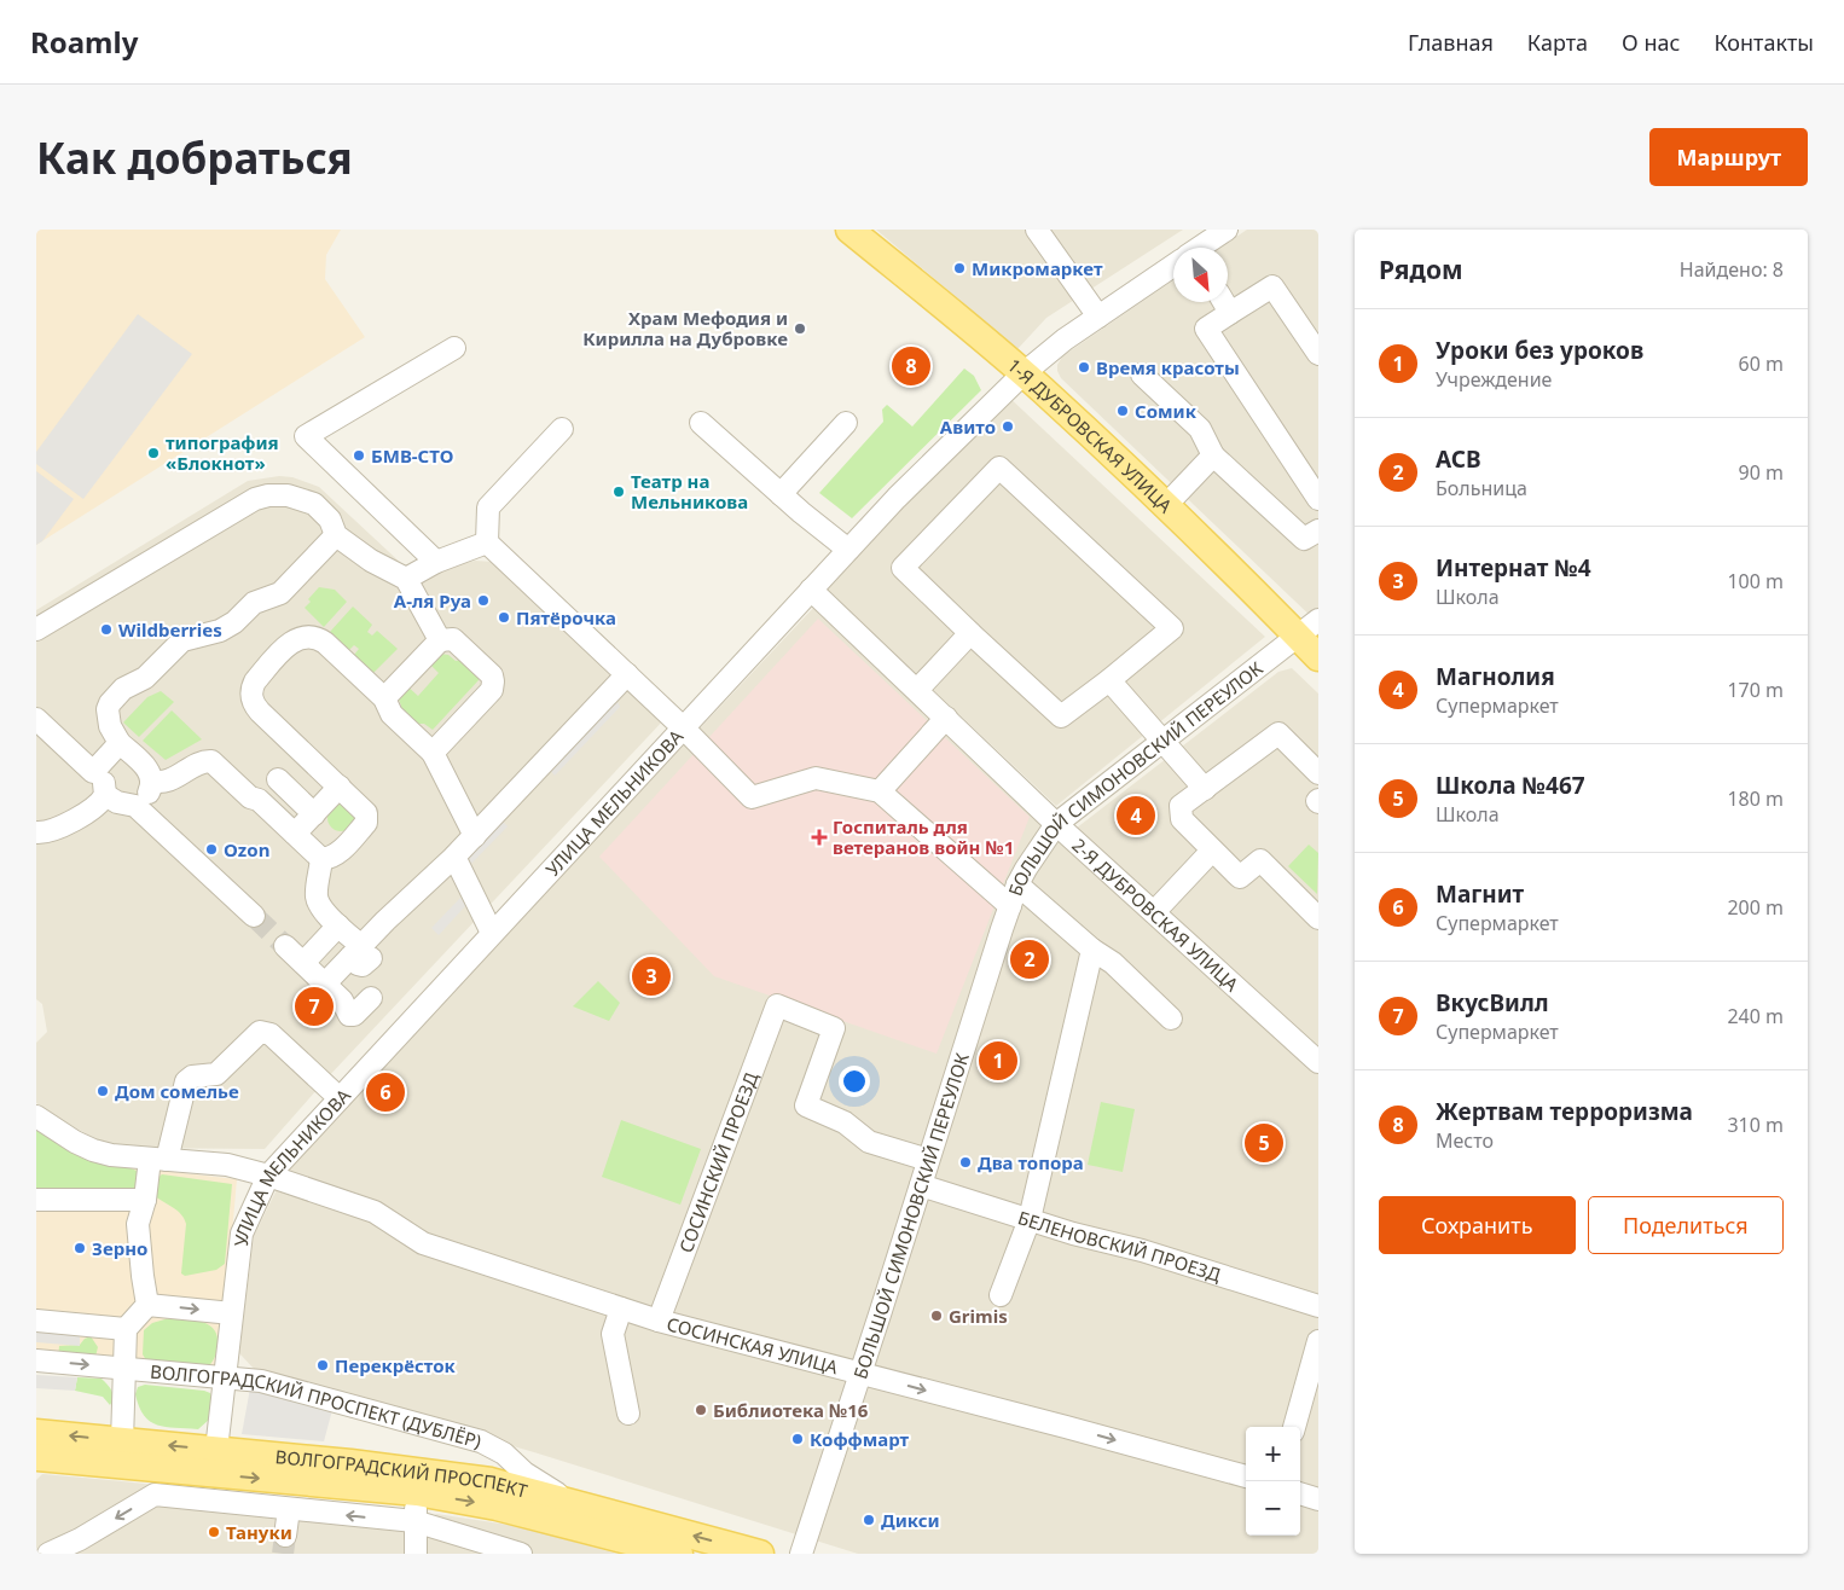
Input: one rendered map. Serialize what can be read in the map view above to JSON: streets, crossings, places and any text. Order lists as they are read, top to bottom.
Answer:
{
  "streets": {
    "main road": ["1-Я ДУБРОВСКАЯ УЛИЦА", "ВОЛГОГРАДСКИЙ ПРОСПЕКТ"],
    "street": [
      "БОЛЬШОЙ СИМОНОВСКИЙ ПЕРЕУЛОК",
      "УЛИЦА МЕЛЬНИКОВА",
      "2-Я ДУБРОВСКАЯ УЛИЦА",
      "СОСИНСКИЙ ПРОЕЗД",
      "БЕЛЕНОВСКИЙ ПРОЕЗД",
      "СОСИНСКАЯ УЛИЦА",
      "ВОЛГОГРАДСКИЙ ПРОСПЕКТ (ДУБЛЁР)"
    ]
  },
  "crossings": [
    ["1-Я ДУБРОВСКАЯ УЛИЦА", "БОЛЬШОЙ СИМОНОВСКИЙ ПЕРЕУЛОК"],
    ["1-Я ДУБРОВСКАЯ УЛИЦА", "УЛИЦА МЕЛЬНИКОВА"],
    ["БОЛЬШОЙ СИМОНОВСКИЙ ПЕРЕУЛОК", "2-Я ДУБРОВСКАЯ УЛИЦА"],
    ["БОЛЬШОЙ СИМОНОВСКИЙ ПЕРЕУЛОК", "СОСИНСКИЙ ПРОЕЗД"],
    ["БОЛЬШОЙ СИМОНОВСКИЙ ПЕРЕУЛОК", "БЕЛЕНОВСКИЙ ПРОЕЗД"],
    ["БОЛЬШОЙ СИМОНОВСКИЙ ПЕРЕУЛОК", "СОСИНСКАЯ УЛИЦА"],
    ["УЛИЦА МЕЛЬНИКОВА", "2-Я ДУБРОВСКАЯ УЛИЦА"],
    ["УЛИЦА МЕЛЬНИКОВА", "СОСИНСКАЯ УЛИЦА"],
    ["УЛИЦА МЕЛЬНИКОВА", "ВОЛГОГРАДСКИЙ ПРОСПЕКТ (ДУБЛЁР)"],
    ["УЛИЦА МЕЛЬНИКОВА", "ВОЛГОГРАДСКИЙ ПРОСПЕКТ"],
    ["СОСИНСКИЙ ПРОЕЗД", "СОСИНСКАЯ УЛИЦА"],
    ["ВОЛГОГРАДСКИЙ ПРОСПЕКТ (ДУБЛЁР)", "ВОЛГОГРАДСКИЙ ПРОСПЕКТ"]
  ],
  "places": {
    "other": [
      "Микромаркет",
      "Храм Мефодия и Кирилла на Дубровке",
      "Время красоты",
      "Сомик",
      "Авито",
      "типография «Блокнот»",
      "БМВ-СТО",
      "Театр на Мельникова",
      "А-ля Руа",
      "Пятёрочка",
      "Wildberries",
      "Ozon",
      "Дом сомелье",
      "Два топора",
      "Зерно",
      "Grimis",
      "Перекрёсток",
      "Библиотека №16",
      "Коффмарт",
      "Дикси",
      "Тануки"
    ],
    "health": ["Госпиталь для ветеранов войн №1"]
  },
  "north": "bottom right",
  "page": {
    "header": "Roamly",
    "nav": [
      "Главная",
      "Карта",
      "О нас",
      "Контакты"
    ],
    "buttons": [
      "Маршрут",
      ["Сохранить", "Поделиться"]
    ],
    "title": "Как добраться",
    "heading": ["Рядом", "Найдено: 8"],
    "list": [
      {
        "mark": "1",
        "name": "Уроки без уроков",
        "note": "Учреждение",
        "value": "60 m"
      },
      {
        "mark": "2",
        "name": "АСВ",
        "note": "Больница",
        "value": "90 m"
      },
      {
        "mark": "3",
        "name": "Интернат №4",
        "note": "Школа",
        "value": "100 m"
      },
      {
        "mark": "4",
        "name": "Магнолия",
        "note": "Супермаркет",
        "value": "170 m"
      },
      {
        "mark": "5",
        "name": "Школа №467",
        "note": "Школа",
        "value": "180 m"
      },
      {
        "mark": "6",
        "name": "Магнит",
        "note": "Супермаркет",
        "value": "200 m"
      },
      {
        "mark": "7",
        "name": "ВкусВилл",
        "note": "Супермаркет",
        "value": "240 m"
      },
      {
        "mark": "8",
        "name": "Жертвам терроризма",
        "note": "Место",
        "value": "310 m"
      }
    ],
    "pins": [
      "8",
      "4",
      "2",
      "3",
      "7",
      "1",
      "6",
      "5"
    ],
    "map_buttons": ["+", "−"]
  }
}
